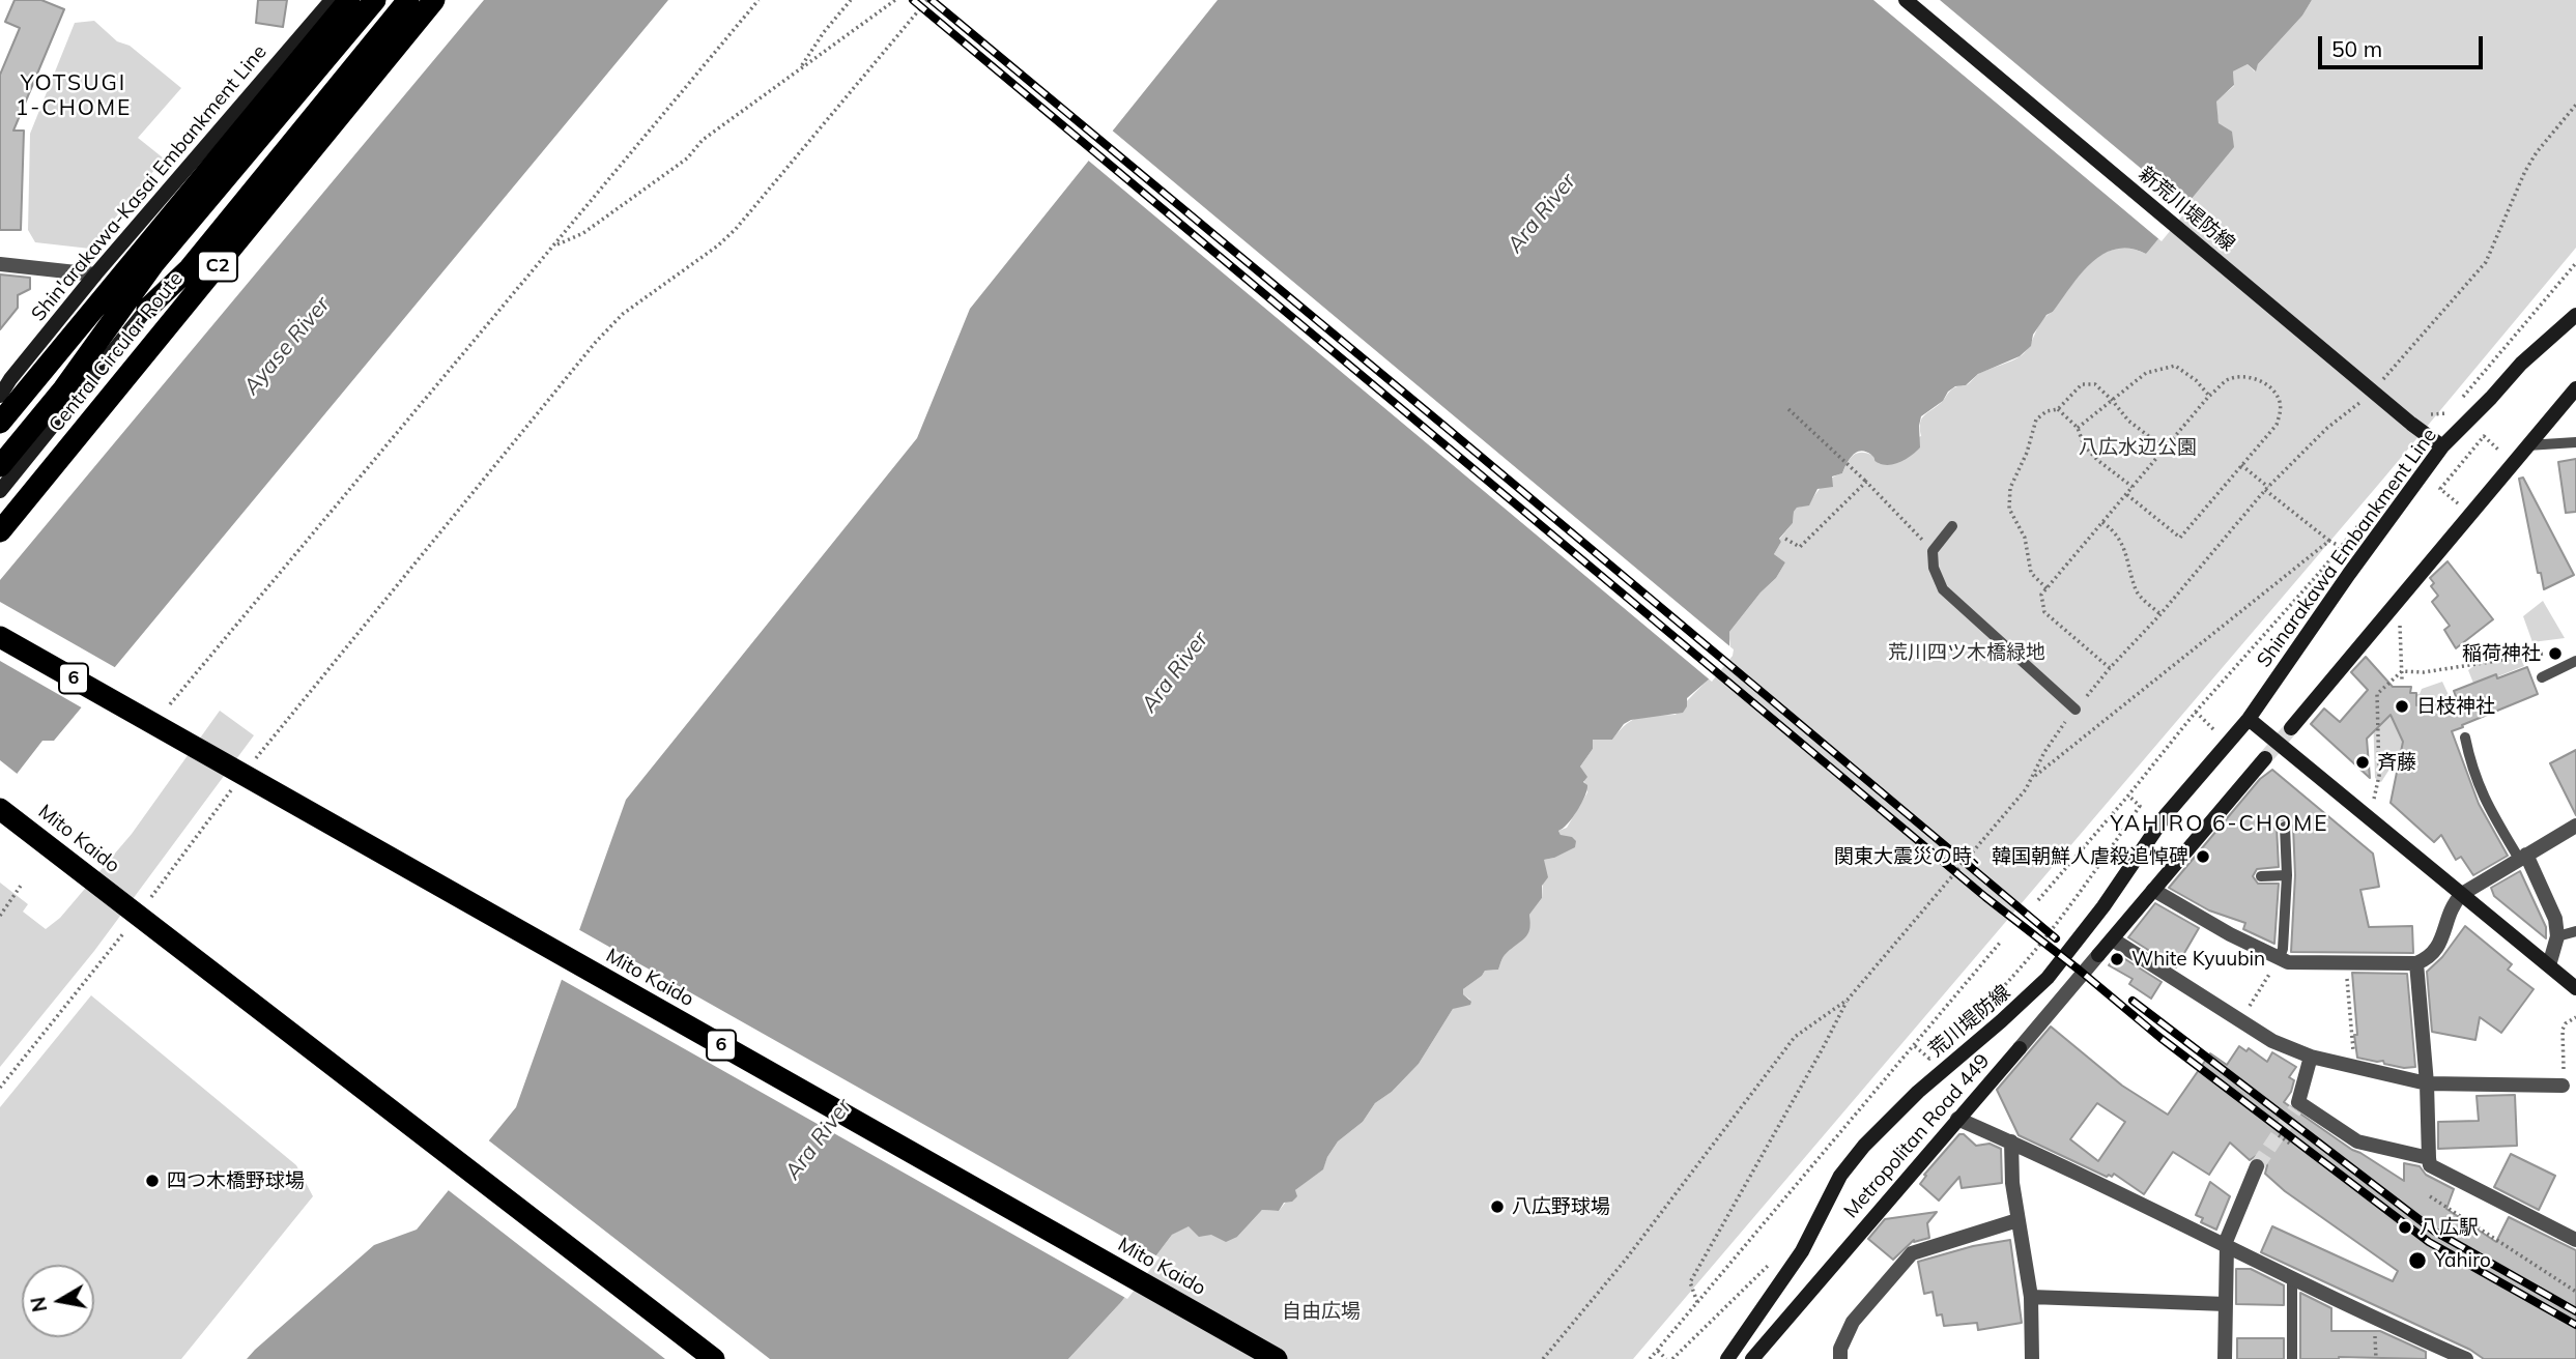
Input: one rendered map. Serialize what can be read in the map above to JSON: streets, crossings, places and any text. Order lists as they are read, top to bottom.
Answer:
{
  "streets": {
    "highway": [
      "C2",
      "Central Circular Route",
      "6",
      "Mito Kaido"
    ],
    "main road": [
      "Shin'arakawa-Kasai Embankment Line",
      "新荒川堤防線",
      "Shinarakawa Embankment Line",
      "荒川堤防線",
      "Metropolitan Road 449"
    ]
  },
  "crossings": [
    ["新荒川堤防線", "Shinarakawa Embankment Line"],
    ["Shinarakawa Embankment Line", "荒川堤防線"]
  ],
  "districts": ["YOTSUGI 1-CHOME", "YAHIRO 6-CHOME"],
  "water": ["Ara River", "Ayase River"],
  "parks": ["八広水辺公園", "荒川四ツ木橋緑地", "自由広場"],
  "places": [
    "稲荷神社",
    "日枝神社",
    "斉藤",
    "関東大震災の時、韓国朝鮮人虐殺追悼碑",
    "White Kyuubin",
    "四つ木橋野球場",
    "八広野球場",
    "八広駅",
    "Yahiro"
  ],
  "scale_bar": "50 m",
  "north": "left"
}
